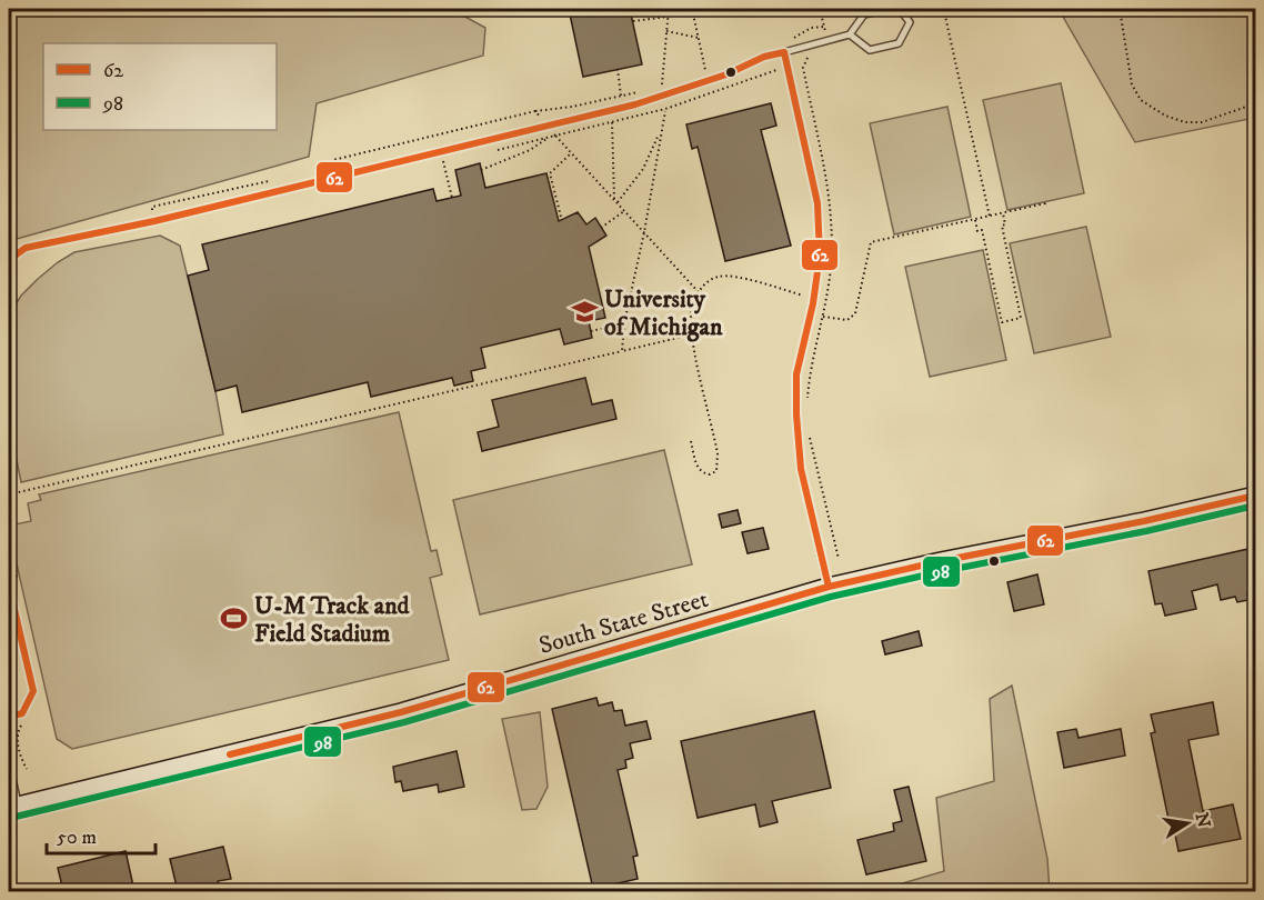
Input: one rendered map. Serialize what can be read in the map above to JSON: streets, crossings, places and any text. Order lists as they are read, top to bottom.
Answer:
{
  "streets": {
    "main road": ["South State Street"]
  },
  "places": {
    "school or university": ["University of Michigan"],
    "sports": ["U-M Track and Field Stadium"]
  },
  "lines": ["transit line 62", "transit line 98"],
  "legend": ["62", "98"],
  "scale_bar": "50 m",
  "north": "right"
}
